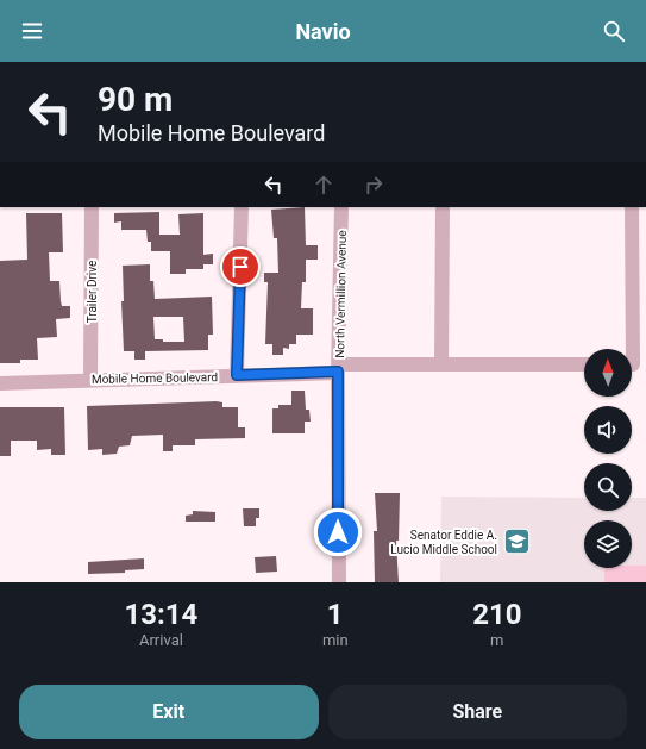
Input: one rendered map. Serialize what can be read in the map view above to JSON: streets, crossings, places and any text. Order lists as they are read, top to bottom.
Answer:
{
  "streets": {
    "street": ["Trailer Drive", "North Vermillion Avenue", "Mobile Home Boulevard"]
  },
  "crossings": [
    ["Trailer Drive", "Mobile Home Boulevard"],
    ["North Vermillion Avenue", "Mobile Home Boulevard"]
  ],
  "places": {
    "school or university": ["Senator Eddie A. Lucio Middle School"]
  },
  "north": "top",
  "page": {
    "header": "Navio",
    "turn": ["90 m", "Mobile Home Boulevard"],
    "eta": [
      "13:14",
      "Arrival",
      "1",
      "min",
      "210",
      "m"
    ],
    "buttons": ["Exit", "Share"]
  }
}
